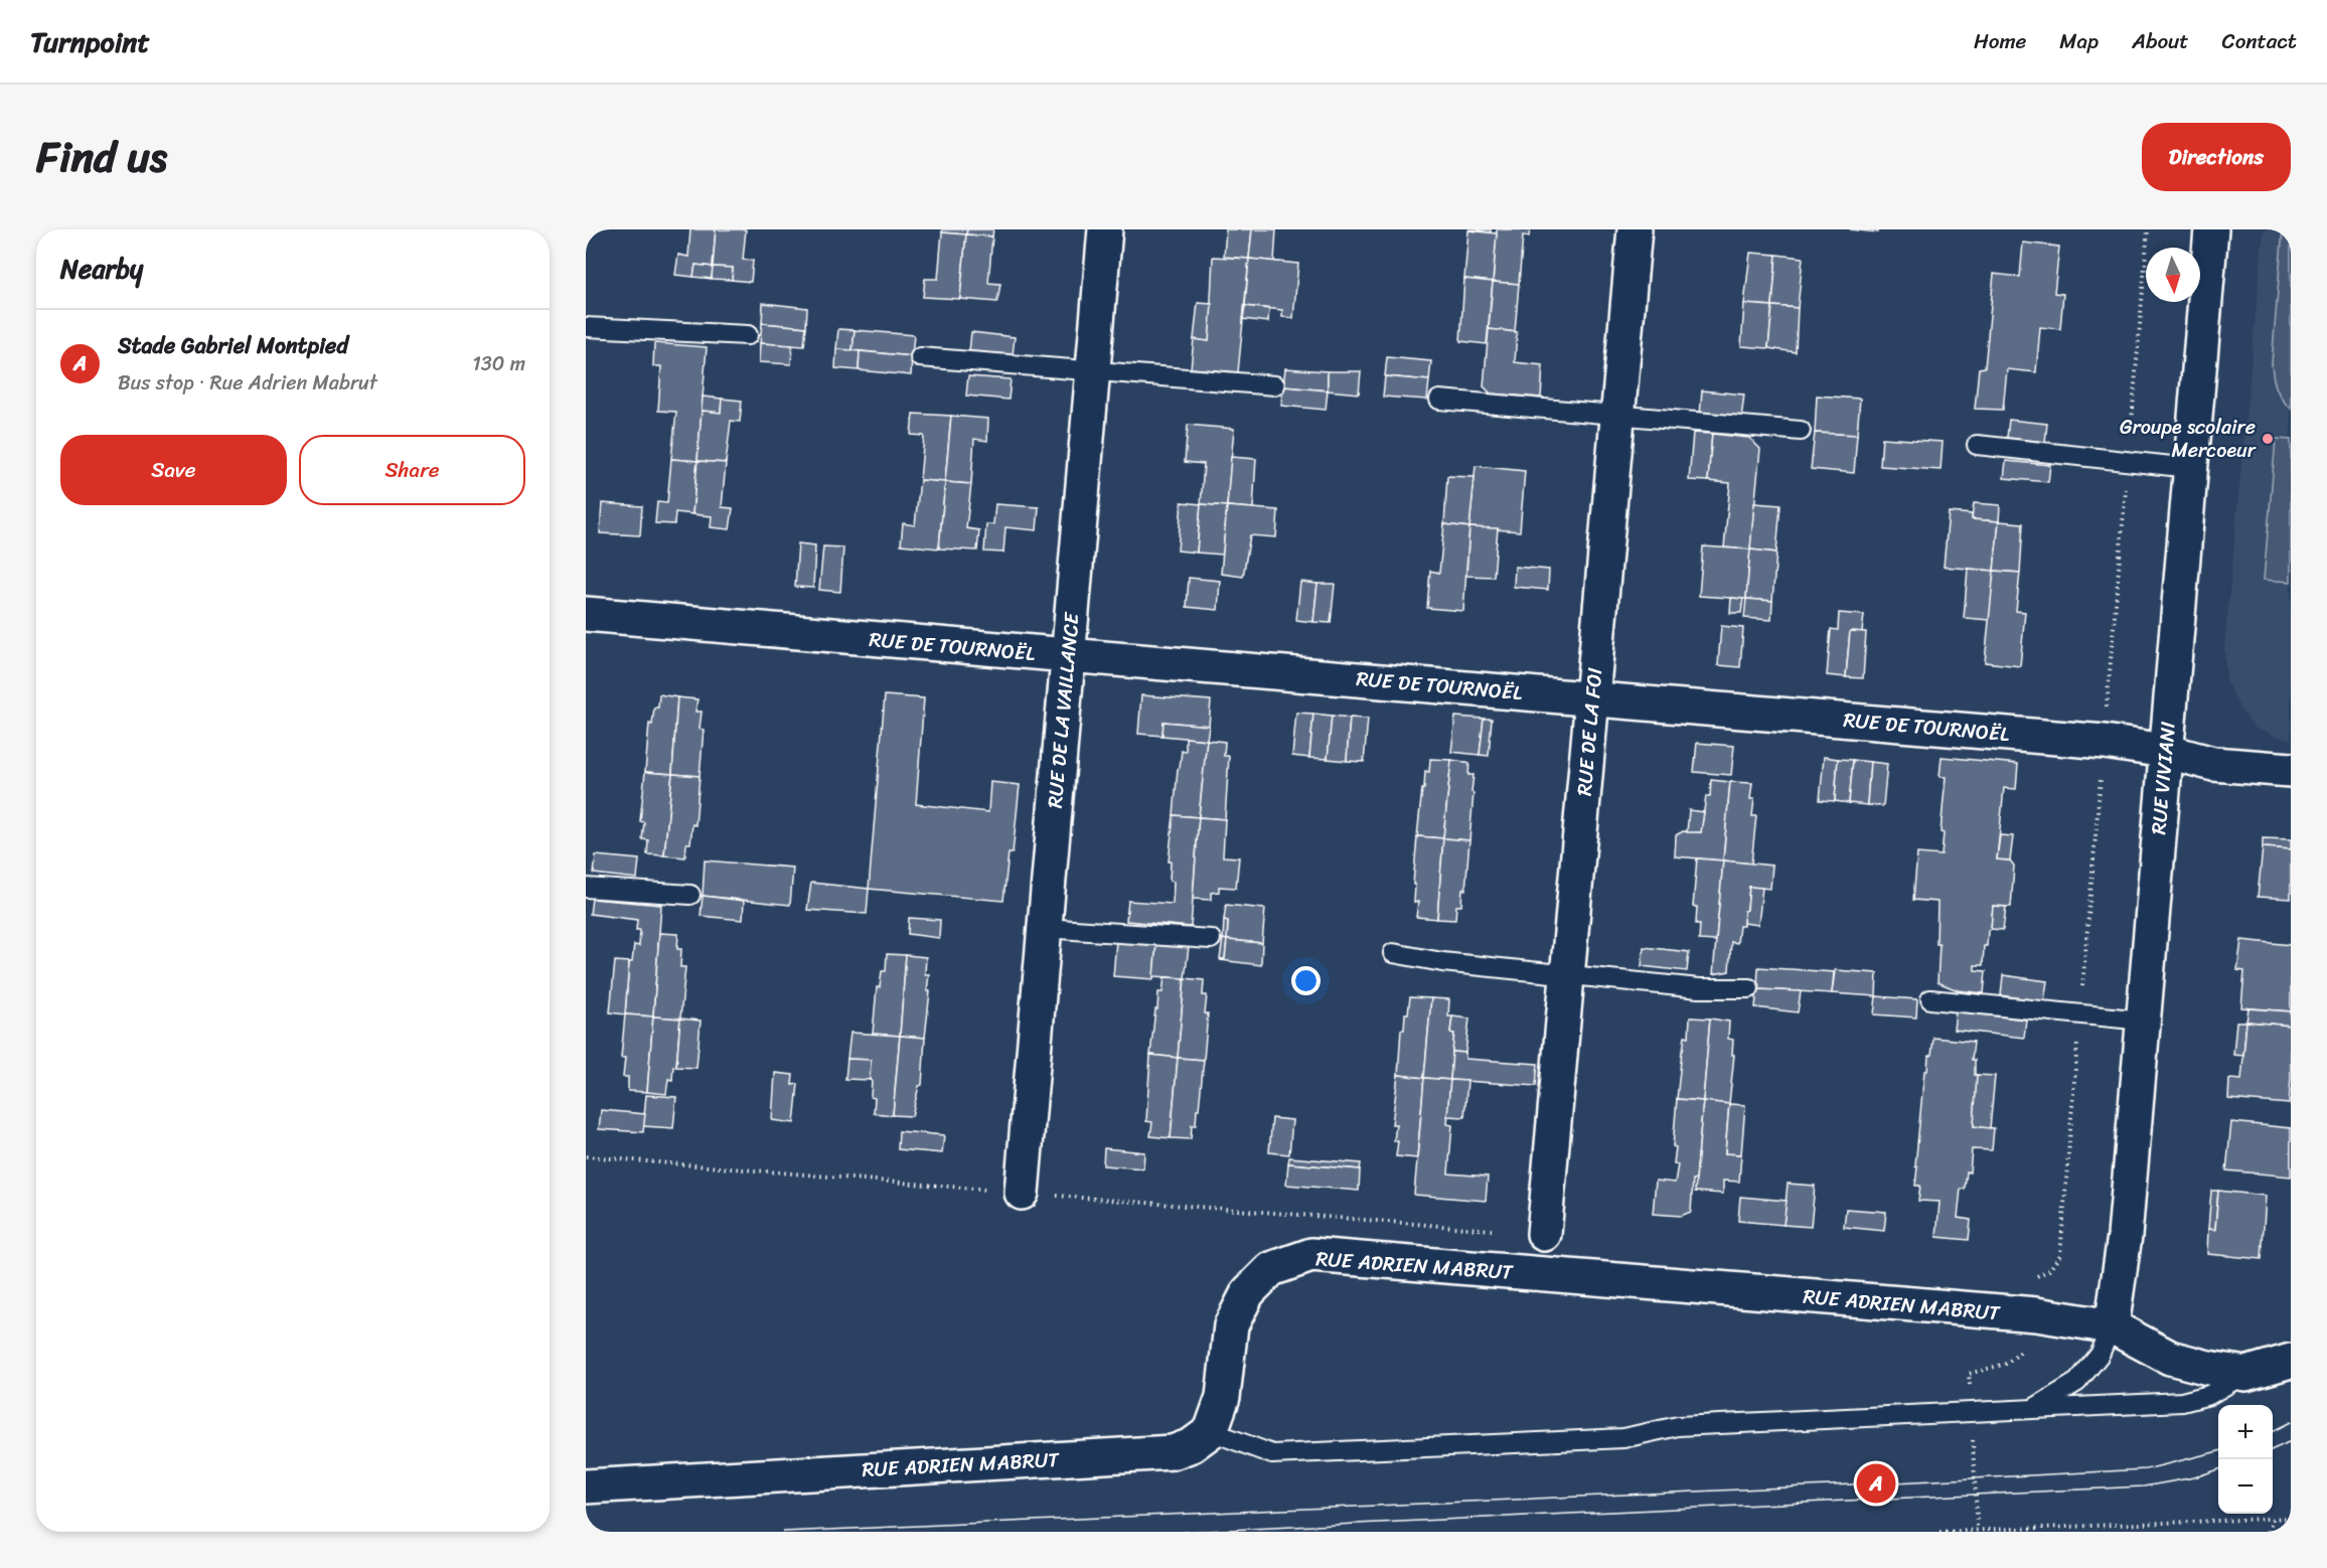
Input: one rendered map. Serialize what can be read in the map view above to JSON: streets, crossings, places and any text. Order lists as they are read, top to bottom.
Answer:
{
  "streets": {
    "street": [
      "RUE DE TOURNOËL",
      "RUE DE LA VAILLANCE",
      "RUE DE LA FOI",
      "RUE VIVIANI",
      "RUE ADRIEN MABRUT"
    ]
  },
  "crossings": [
    ["RUE DE TOURNOËL", "RUE DE LA VAILLANCE"],
    ["RUE DE TOURNOËL", "RUE DE LA FOI"],
    ["RUE DE TOURNOËL", "RUE VIVIANI"],
    ["RUE VIVIANI", "RUE ADRIEN MABRUT"]
  ],
  "places": ["Groupe scolaire Mercoeur"],
  "north": "bottom",
  "page": {
    "header": "Turnpoint",
    "nav": [
      "Home",
      "Map",
      "About",
      "Contact"
    ],
    "title": "Find us",
    "buttons": [
      "Directions",
      ["Save", "Share"]
    ],
    "heading": "Nearby",
    "list": [
      {
        "mark": "A",
        "name": "Stade Gabriel Montpied",
        "note": "Bus stop · Rue Adrien Mabrut",
        "value": "130 m"
      }
    ],
    "map_buttons": ["+", "−"],
    "pins": "A"
  }
}
